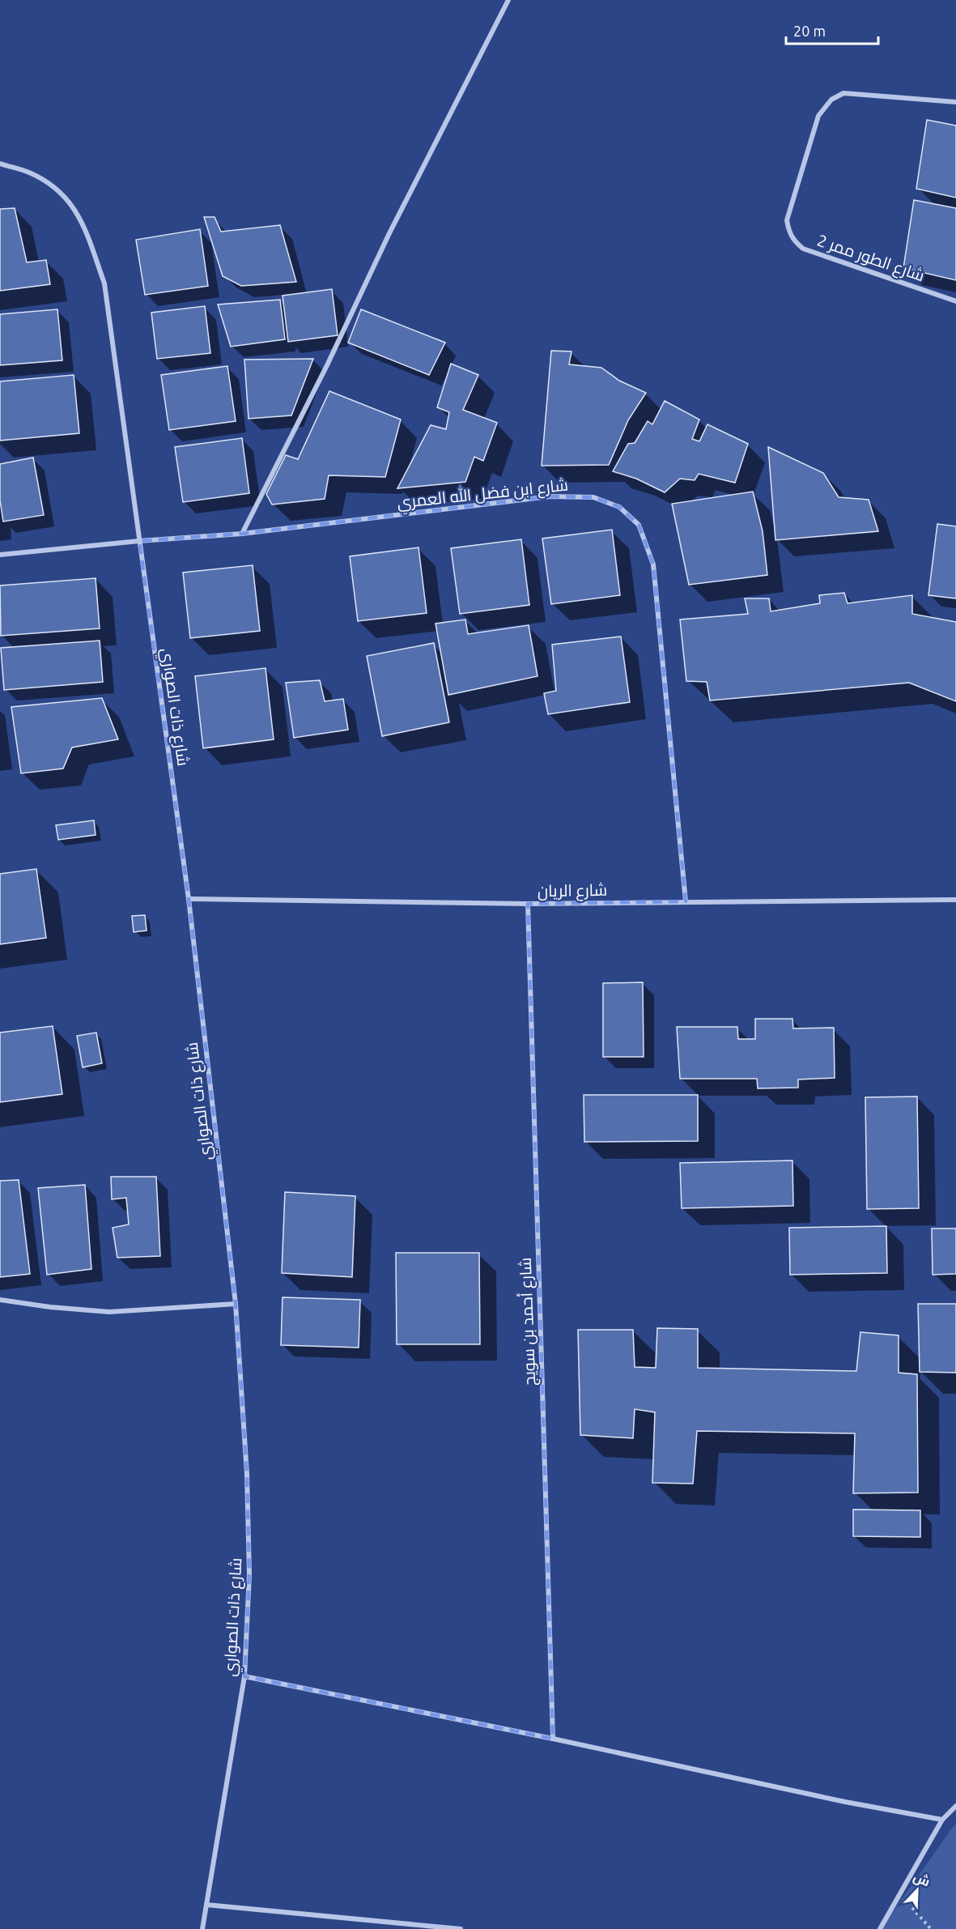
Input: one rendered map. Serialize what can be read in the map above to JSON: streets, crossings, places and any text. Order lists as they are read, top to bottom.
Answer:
{
  "streets": {
    "street": [
      "شارع الطور ممر 2",
      "شارع ابن فضل الله العمري",
      "شارع ذات الصواري",
      "شارع الريان",
      "شارع أحمد بن سويج"
    ]
  },
  "crossings": [
    ["شارع ابن فضل الله العمري", "شارع ذات الصواري"],
    ["شارع ابن فضل الله العمري", "شارع الريان"],
    ["شارع ذات الصواري", "شارع الريان"],
    ["شارع الريان", "شارع أحمد بن سويج"]
  ],
  "scale_bar": "20 m",
  "north": "top right"
}
